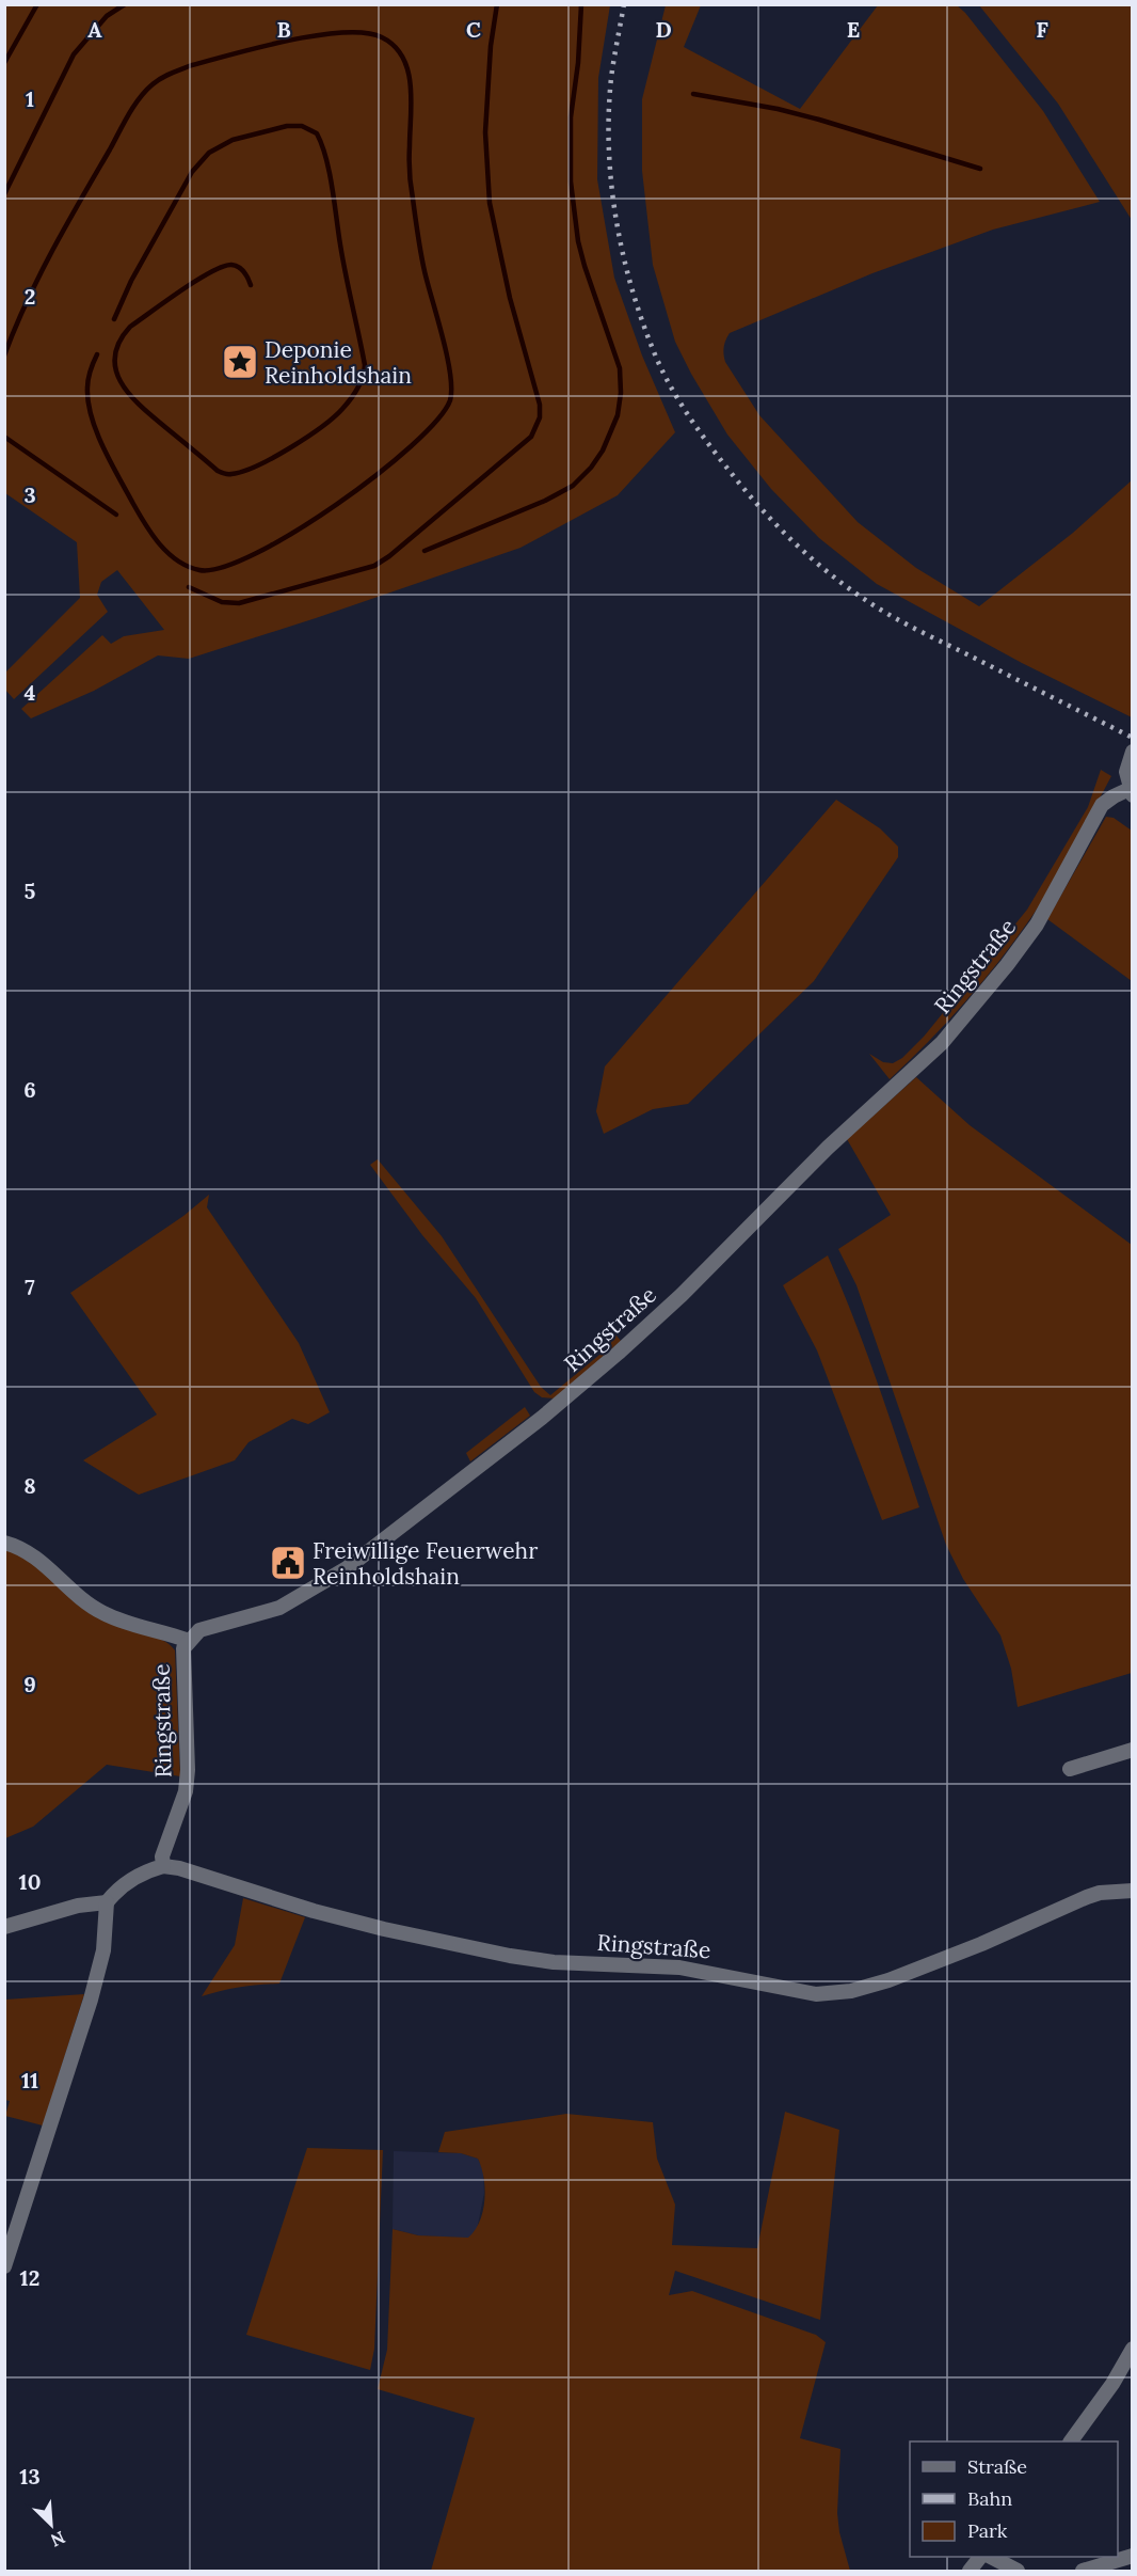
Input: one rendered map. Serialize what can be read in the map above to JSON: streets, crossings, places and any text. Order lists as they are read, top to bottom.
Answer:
{
  "streets": {
    "street": ["Ringstraße"]
  },
  "places": {
    "place": ["Deponie Reinholdshain"],
    "public building": ["Freiwillige Feuerwehr Reinholdshain"]
  },
  "legend": ["Straße", "Bahn", "Park"],
  "north": "bottom right",
  "grid": {
    "columns": [
      "A",
      "B",
      "C",
      "D",
      "E",
      "F"
    ],
    "rows": [
      "1",
      "2",
      "3",
      "4",
      "5",
      "6",
      "7",
      "8",
      "9",
      "10",
      "11",
      "12",
      "13"
    ]
  }
}
